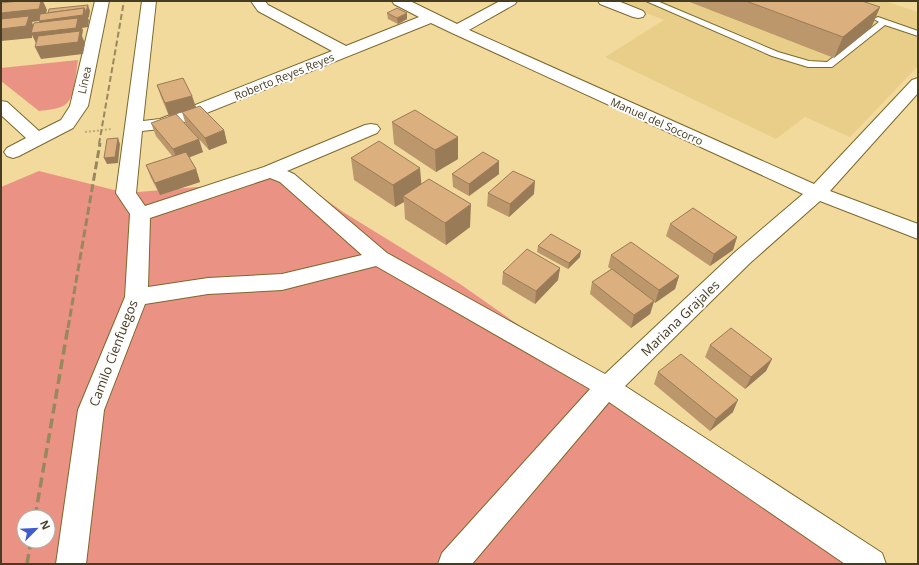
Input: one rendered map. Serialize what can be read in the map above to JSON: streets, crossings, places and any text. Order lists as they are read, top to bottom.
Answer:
{
  "streets": {
    "street": [
      "Roberto Reyes Reyes",
      "Línea",
      "Manuel del Socorro",
      "Mariana Grajales",
      "Camilo Cienfuegos"
    ]
  },
  "crossings": [
    ["Roberto Reyes Reyes", "Manuel del Socorro"],
    ["Manuel del Socorro", "Mariana Grajales"]
  ],
  "north": "top right"
}
